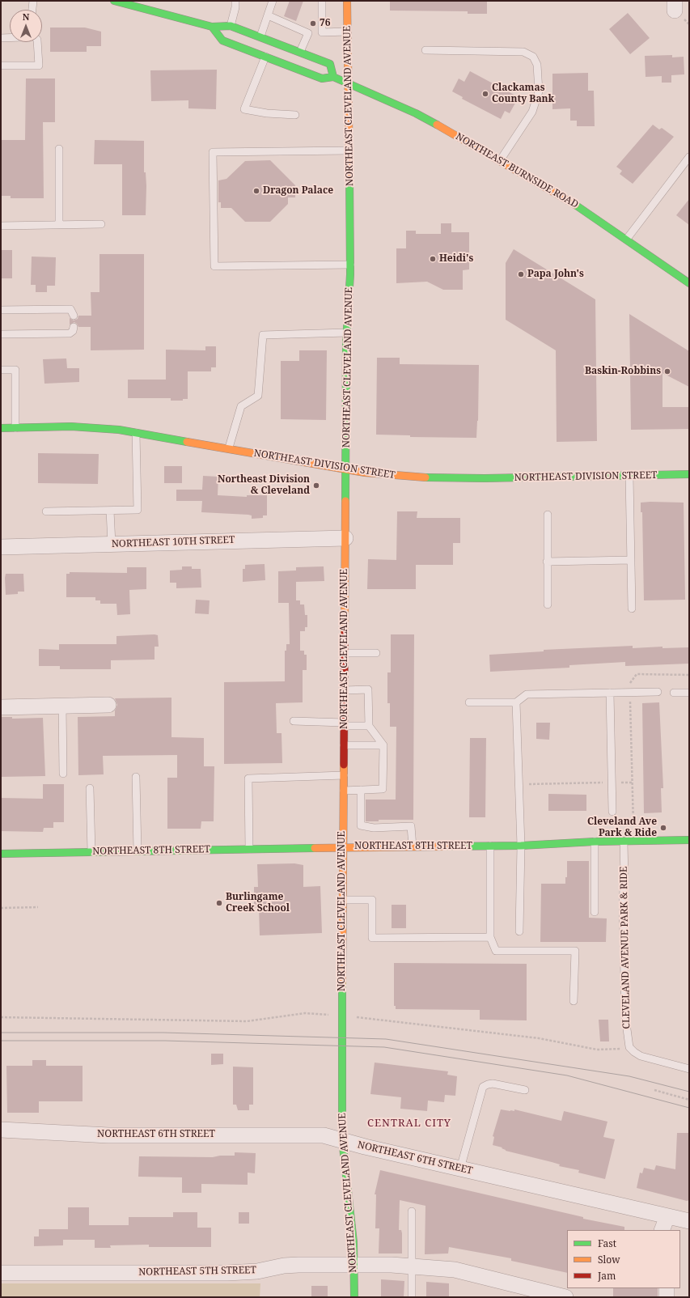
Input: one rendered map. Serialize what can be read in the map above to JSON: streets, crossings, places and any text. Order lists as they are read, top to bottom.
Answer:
{
  "streets": {
    "main road": [
      "NORTHEAST CLEVELAND AVENUE",
      "NORTHEAST BURNSIDE ROAD",
      "NORTHEAST DIVISION STREET",
      "NORTHEAST 8TH STREET"
    ],
    "street": ["NORTHEAST 10TH STREET", "NORTHEAST 6TH STREET", "NORTHEAST 5TH STREET"],
    "lane": ["CLEVELAND AVENUE PARK & RIDE"]
  },
  "crossings": [
    ["NORTHEAST CLEVELAND AVENUE", "NORTHEAST BURNSIDE ROAD"],
    ["NORTHEAST CLEVELAND AVENUE", "NORTHEAST DIVISION STREET"],
    ["NORTHEAST CLEVELAND AVENUE", "NORTHEAST 10TH STREET"],
    ["NORTHEAST CLEVELAND AVENUE", "NORTHEAST 8TH STREET"],
    ["NORTHEAST CLEVELAND AVENUE", "NORTHEAST 6TH STREET"],
    ["NORTHEAST CLEVELAND AVENUE", "NORTHEAST 5TH STREET"],
    ["NORTHEAST 8TH STREET", "CLEVELAND AVENUE PARK & RIDE"]
  ],
  "districts": ["CENTRAL CITY"],
  "places": [
    "76",
    "Clackamas County Bank",
    "Dragon Palace",
    "Heidi's",
    "Papa John's",
    "Baskin-Robbins",
    "Northeast Division & Cleveland",
    "Cleveland Ave Park & Ride",
    "Burlingame Creek School"
  ],
  "legend": ["Fast", "Slow", "Jam"],
  "north": "top"
}
